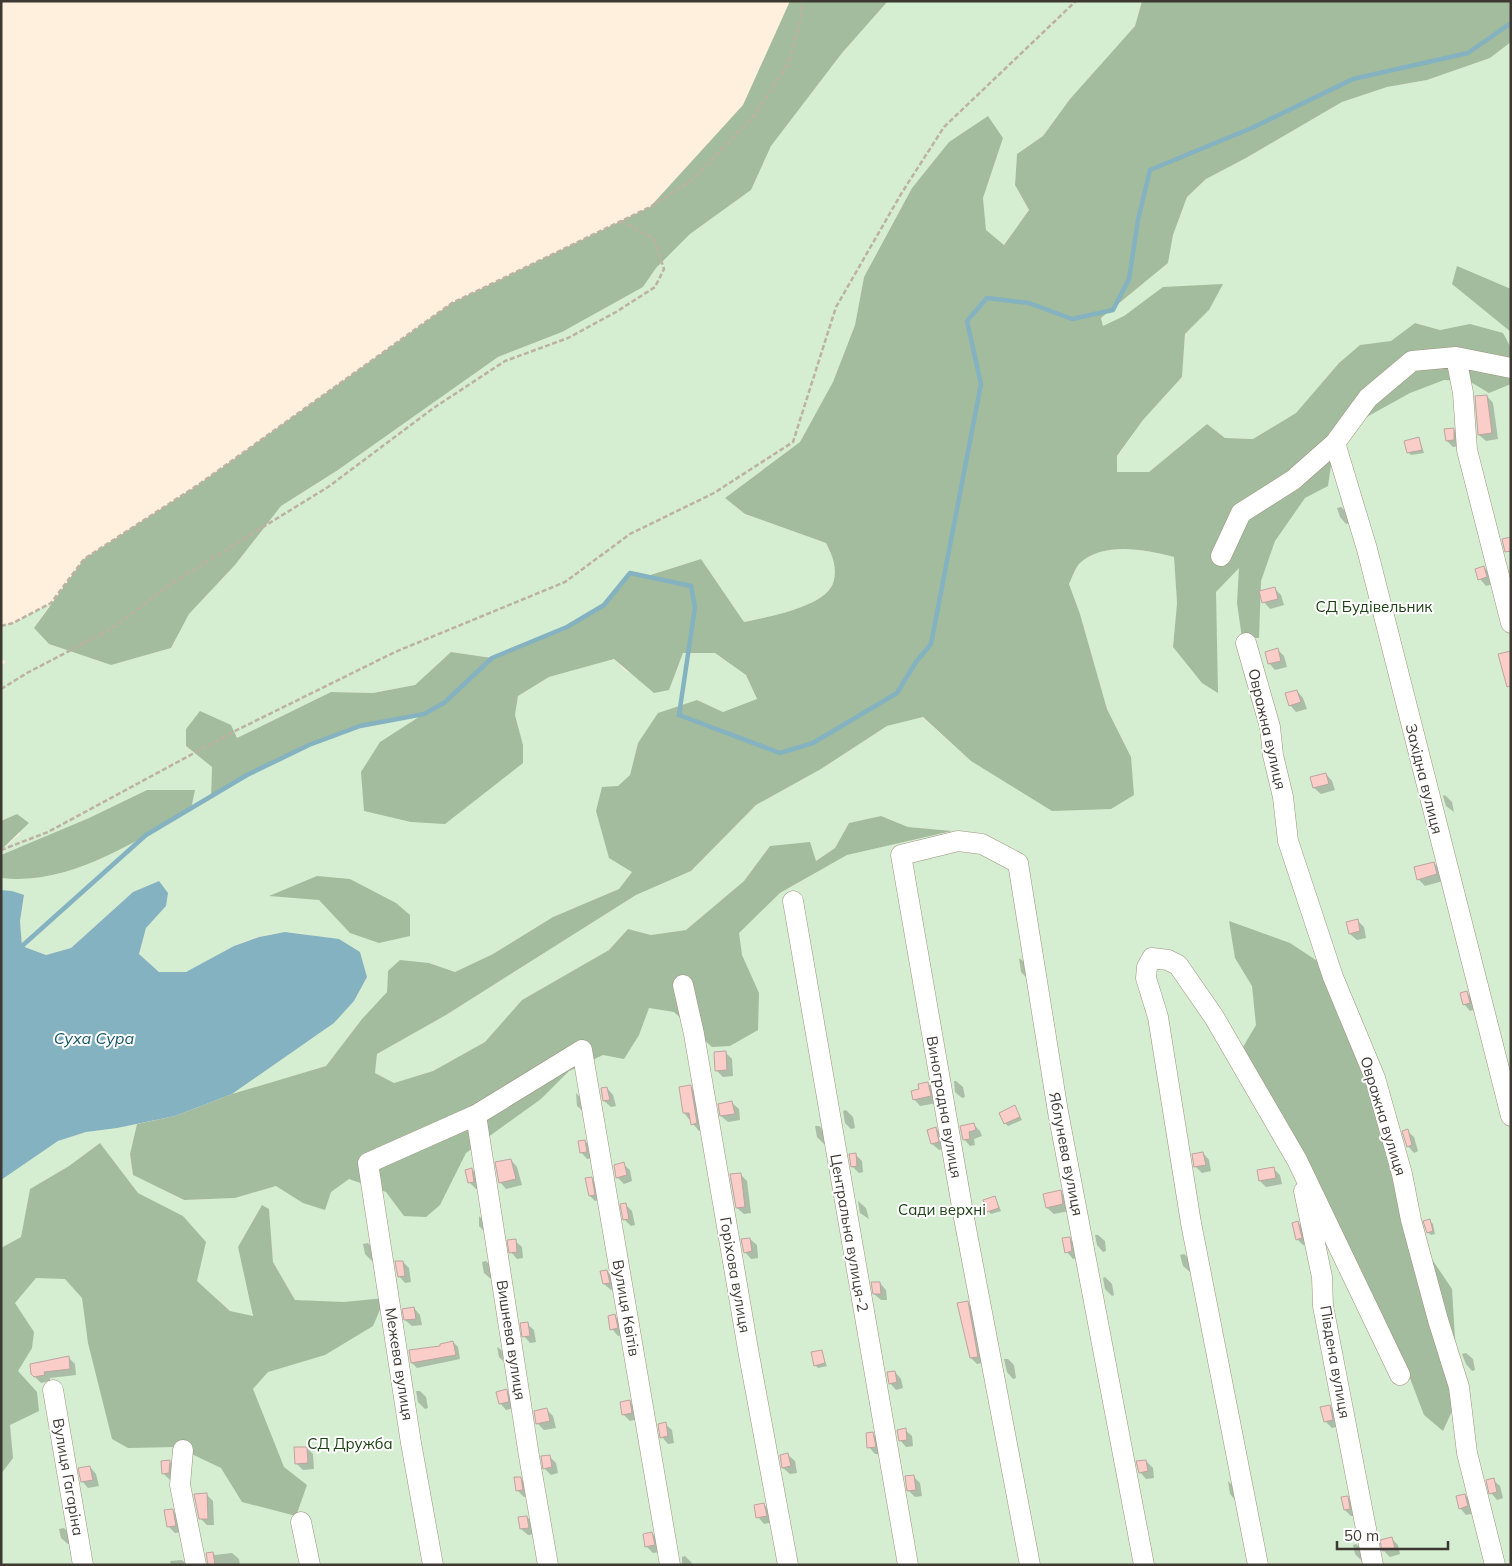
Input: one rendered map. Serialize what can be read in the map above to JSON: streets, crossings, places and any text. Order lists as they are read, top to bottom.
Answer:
{
  "streets": {
    "lane": [
      "Овражна вулиця",
      "Західна вулиця",
      "Виноградна вулиця",
      "Яблунева вулиця",
      "Центральна вулиця-2",
      "Горіхова вулиця",
      "Вулиця Квітів",
      "Вишнева вулиця",
      "Південа вулиця",
      "Межева вулиця",
      "Вулиця Гагаріна"
    ]
  },
  "crossings": [
    ["Виноградна вулиця", "Яблунева вулиця"],
    ["Вулиця Квітів", "Вишнева вулиця"],
    ["Вулиця Квітів", "Межева вулиця"],
    ["Вишнева вулиця", "Межева вулиця"]
  ],
  "water": ["Суха Сура"],
  "parks": ["СД Будівельник", "Сади верхні", "СД Дружба"],
  "scale_bar": "50 m"
}
